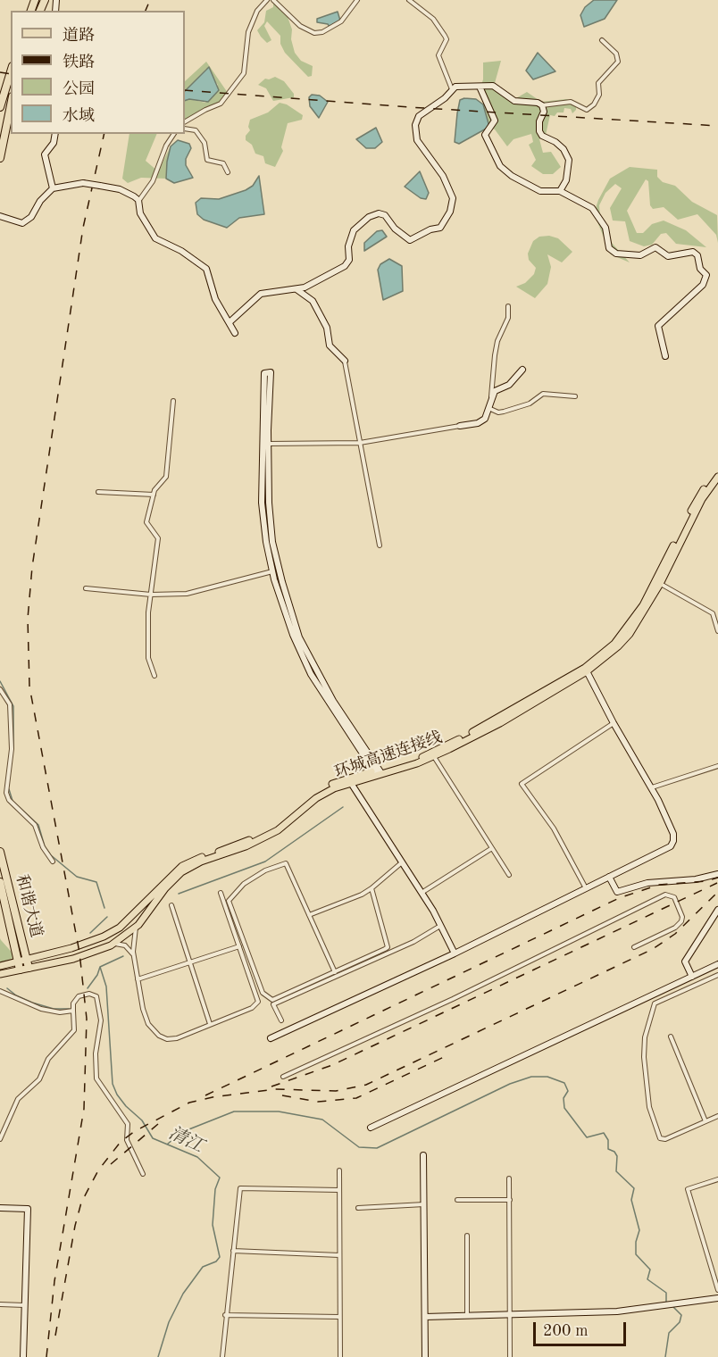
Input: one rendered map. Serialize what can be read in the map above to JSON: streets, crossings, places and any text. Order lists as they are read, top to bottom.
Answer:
{
  "streets": {
    "highway": ["和谐大道"],
    "main road": ["环城高速连接线"]
  },
  "crossings": [
    ["环城高速连接线", "和谐大道"]
  ],
  "water": ["清江"],
  "legend": [
    "道路",
    "铁路",
    "公园",
    "水域"
  ],
  "scale_bar": "200 m"
}
